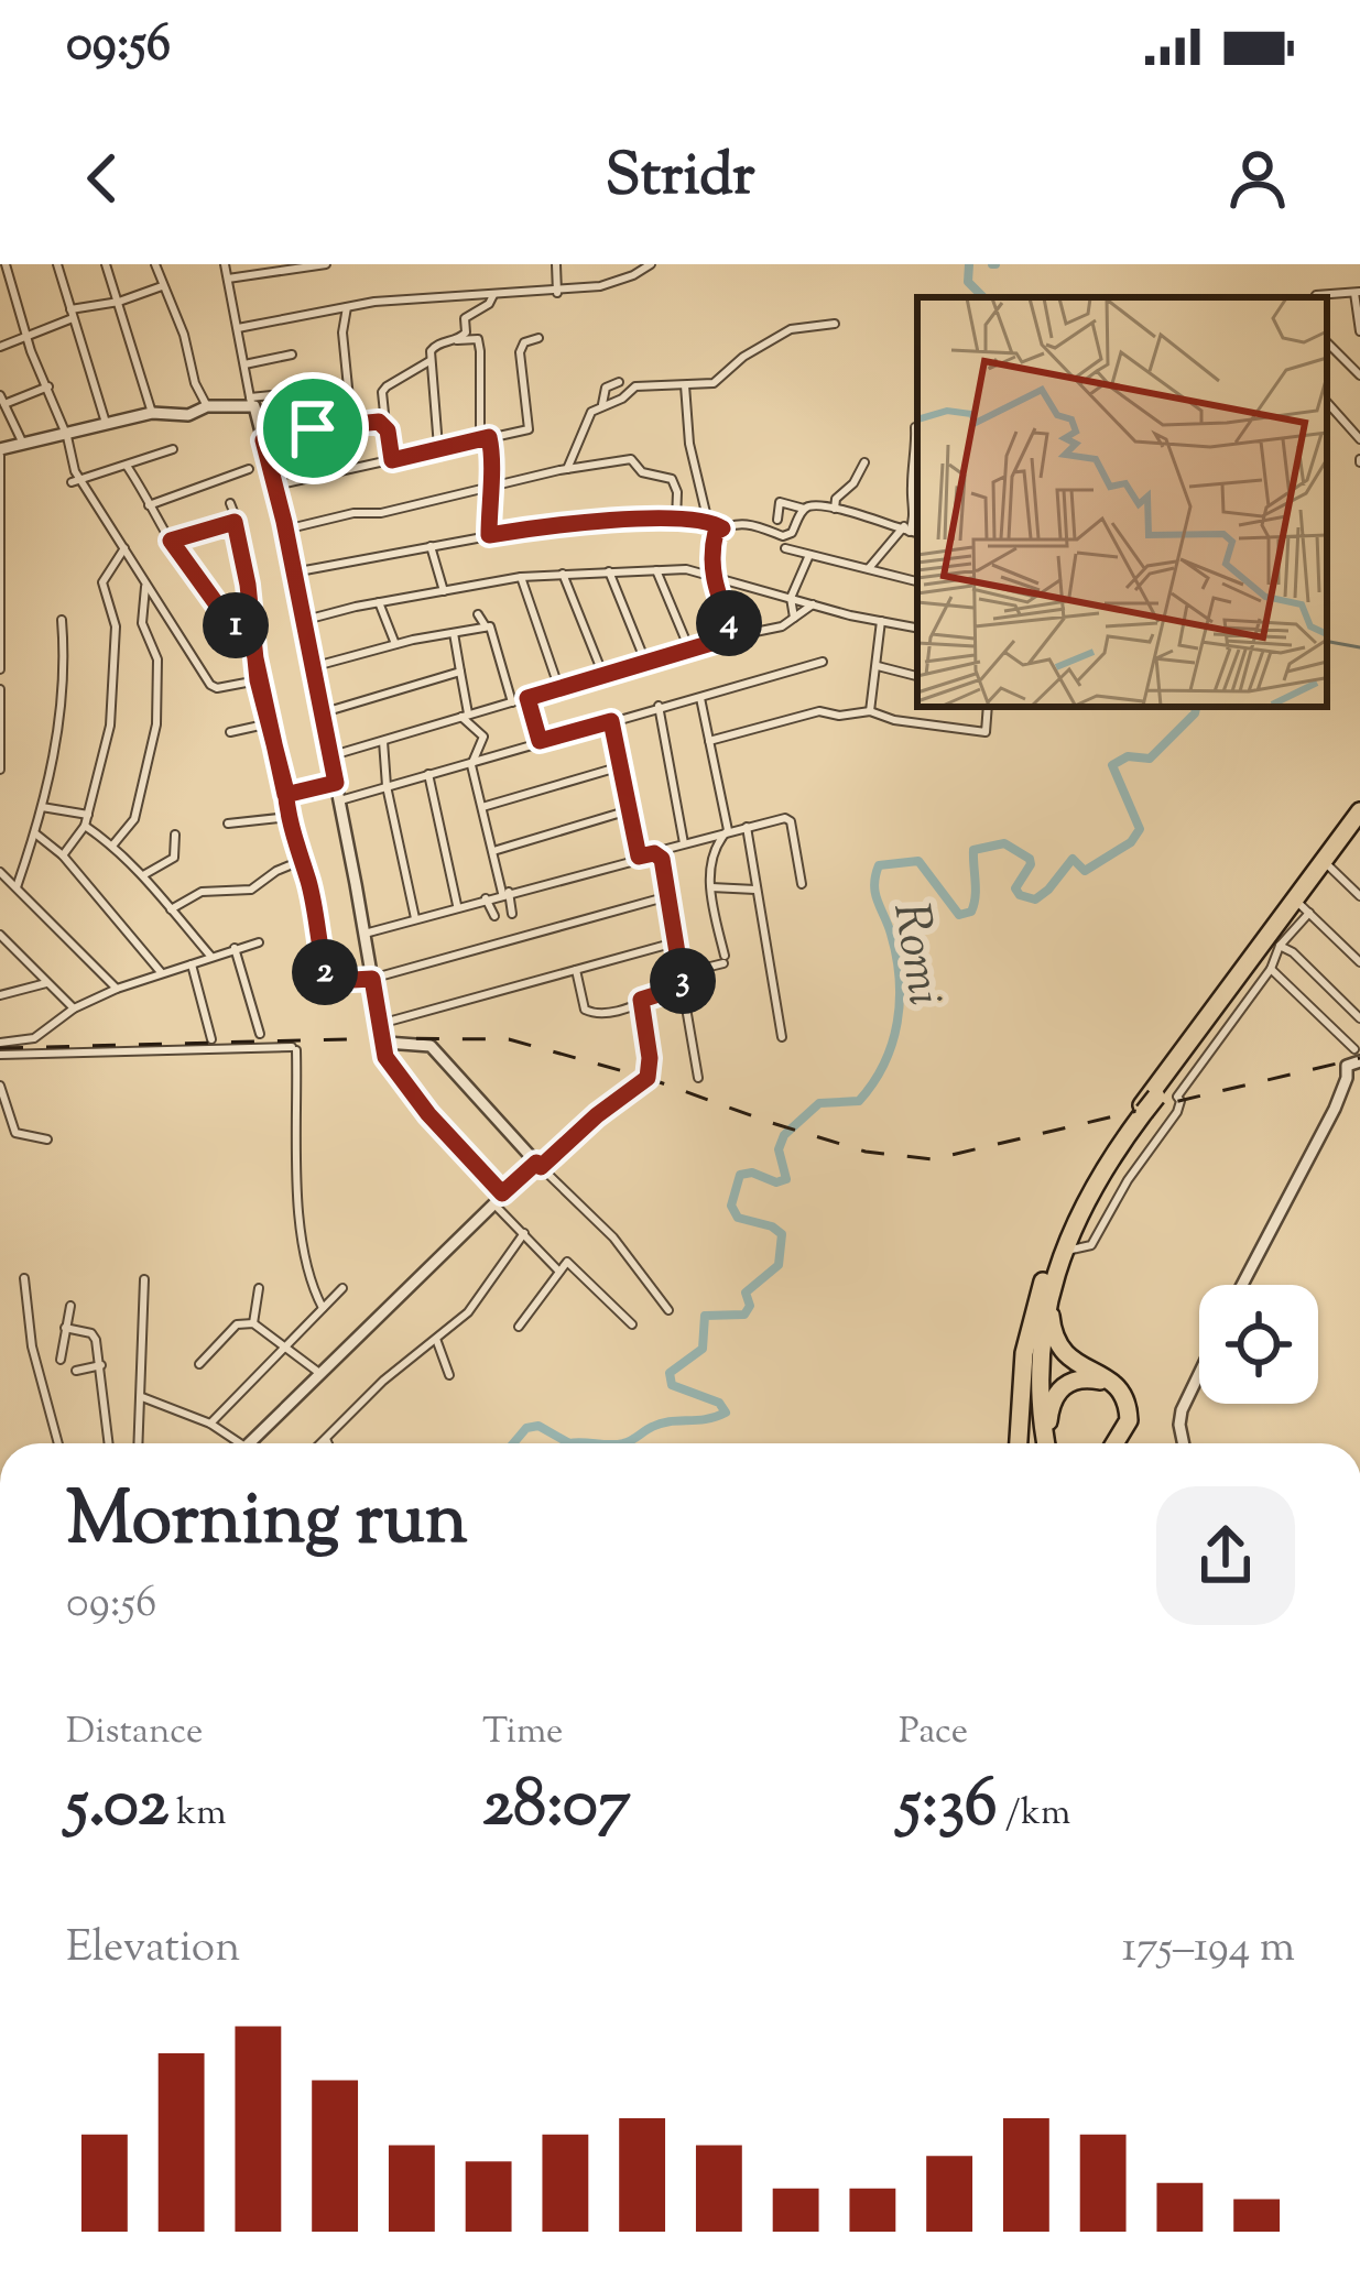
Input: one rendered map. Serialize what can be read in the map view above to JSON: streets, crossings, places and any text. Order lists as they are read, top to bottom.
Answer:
{
  "water": ["Romi"],
  "page": {
    "status": "09:56",
    "header": "Stridr",
    "pins": [
      "4",
      "1",
      "2",
      "3"
    ],
    "heading": ["Morning run", "09:56"],
    "stats": [
      ["Distance", "5.02 km"],
      ["Time", "28:07"],
      ["Pace", "5:36 /km"]
    ],
    "chart": ["Elevation", "175–194 m"]
  }
}
